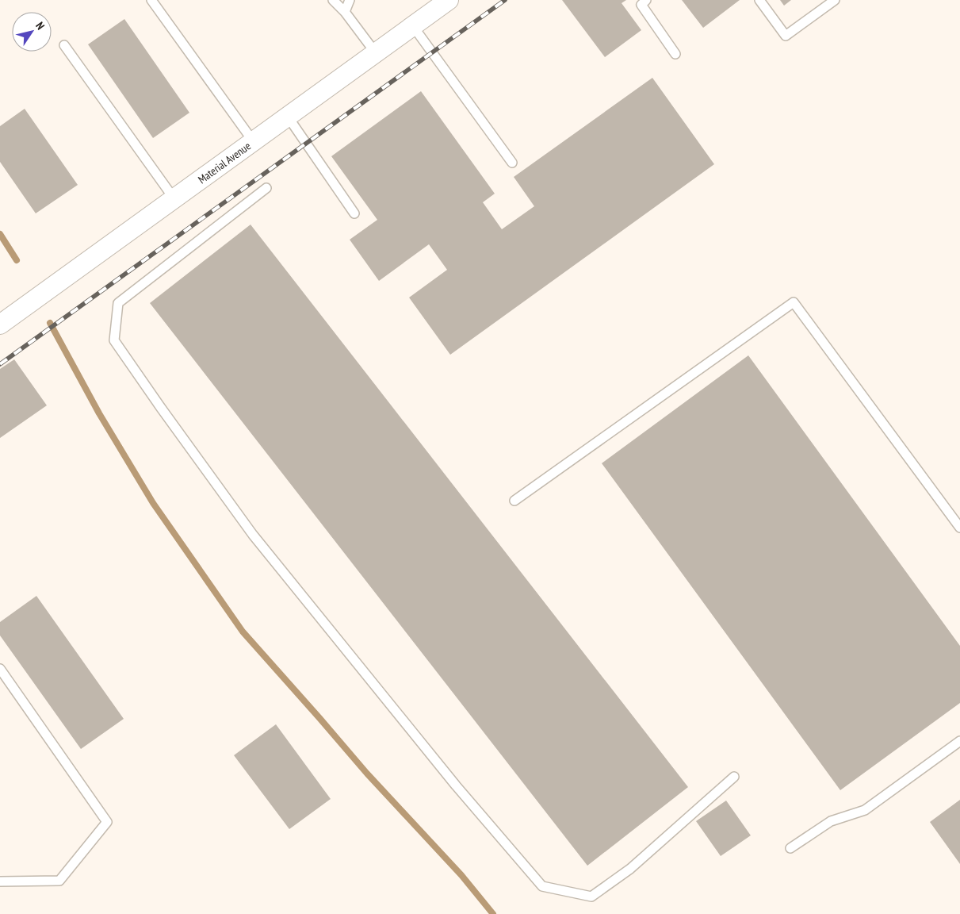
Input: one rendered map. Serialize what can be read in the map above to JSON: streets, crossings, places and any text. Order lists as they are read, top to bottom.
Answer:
{
  "streets": {
    "street": ["Material Avenue"]
  },
  "north": "top right"
}
